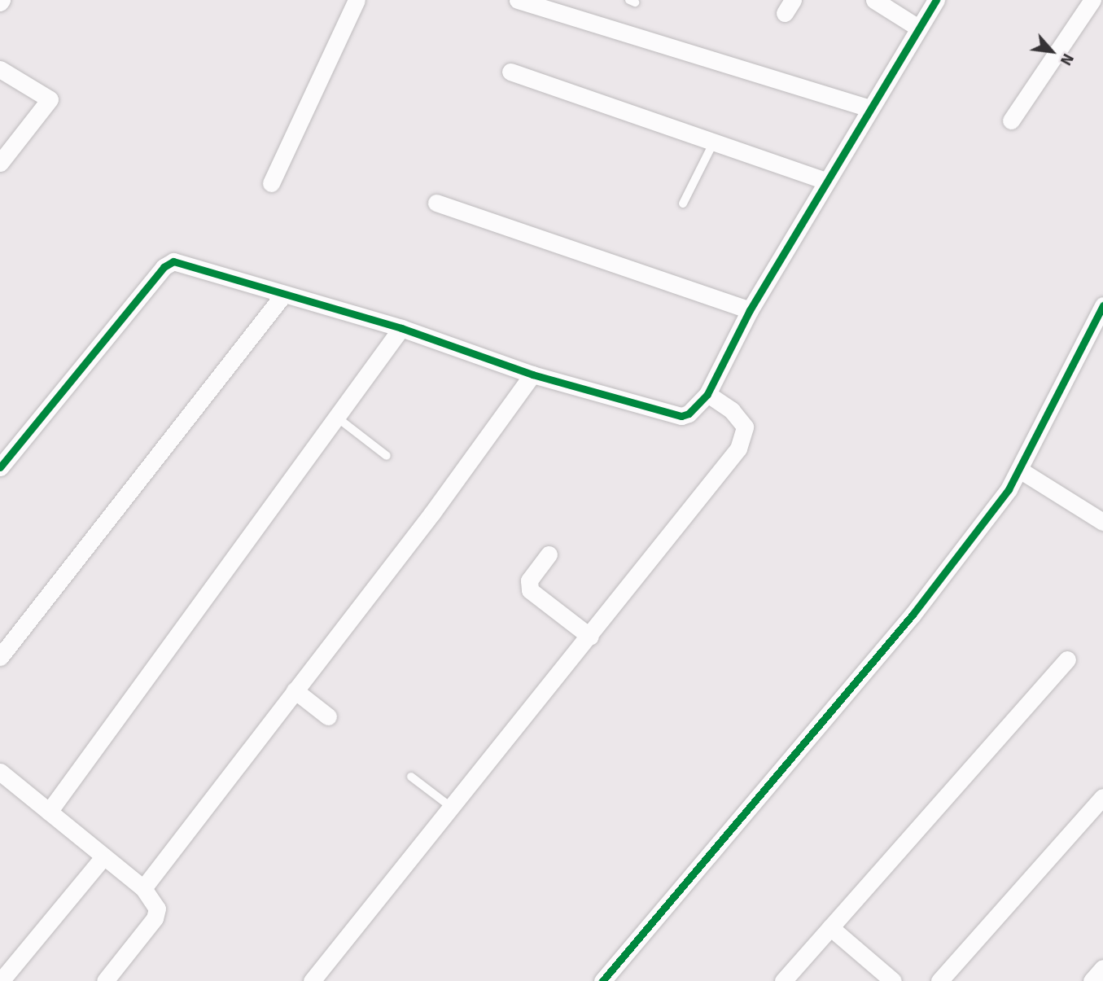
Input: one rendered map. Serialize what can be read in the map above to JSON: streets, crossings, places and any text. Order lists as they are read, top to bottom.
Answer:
{
  "north": "bottom right"
}
